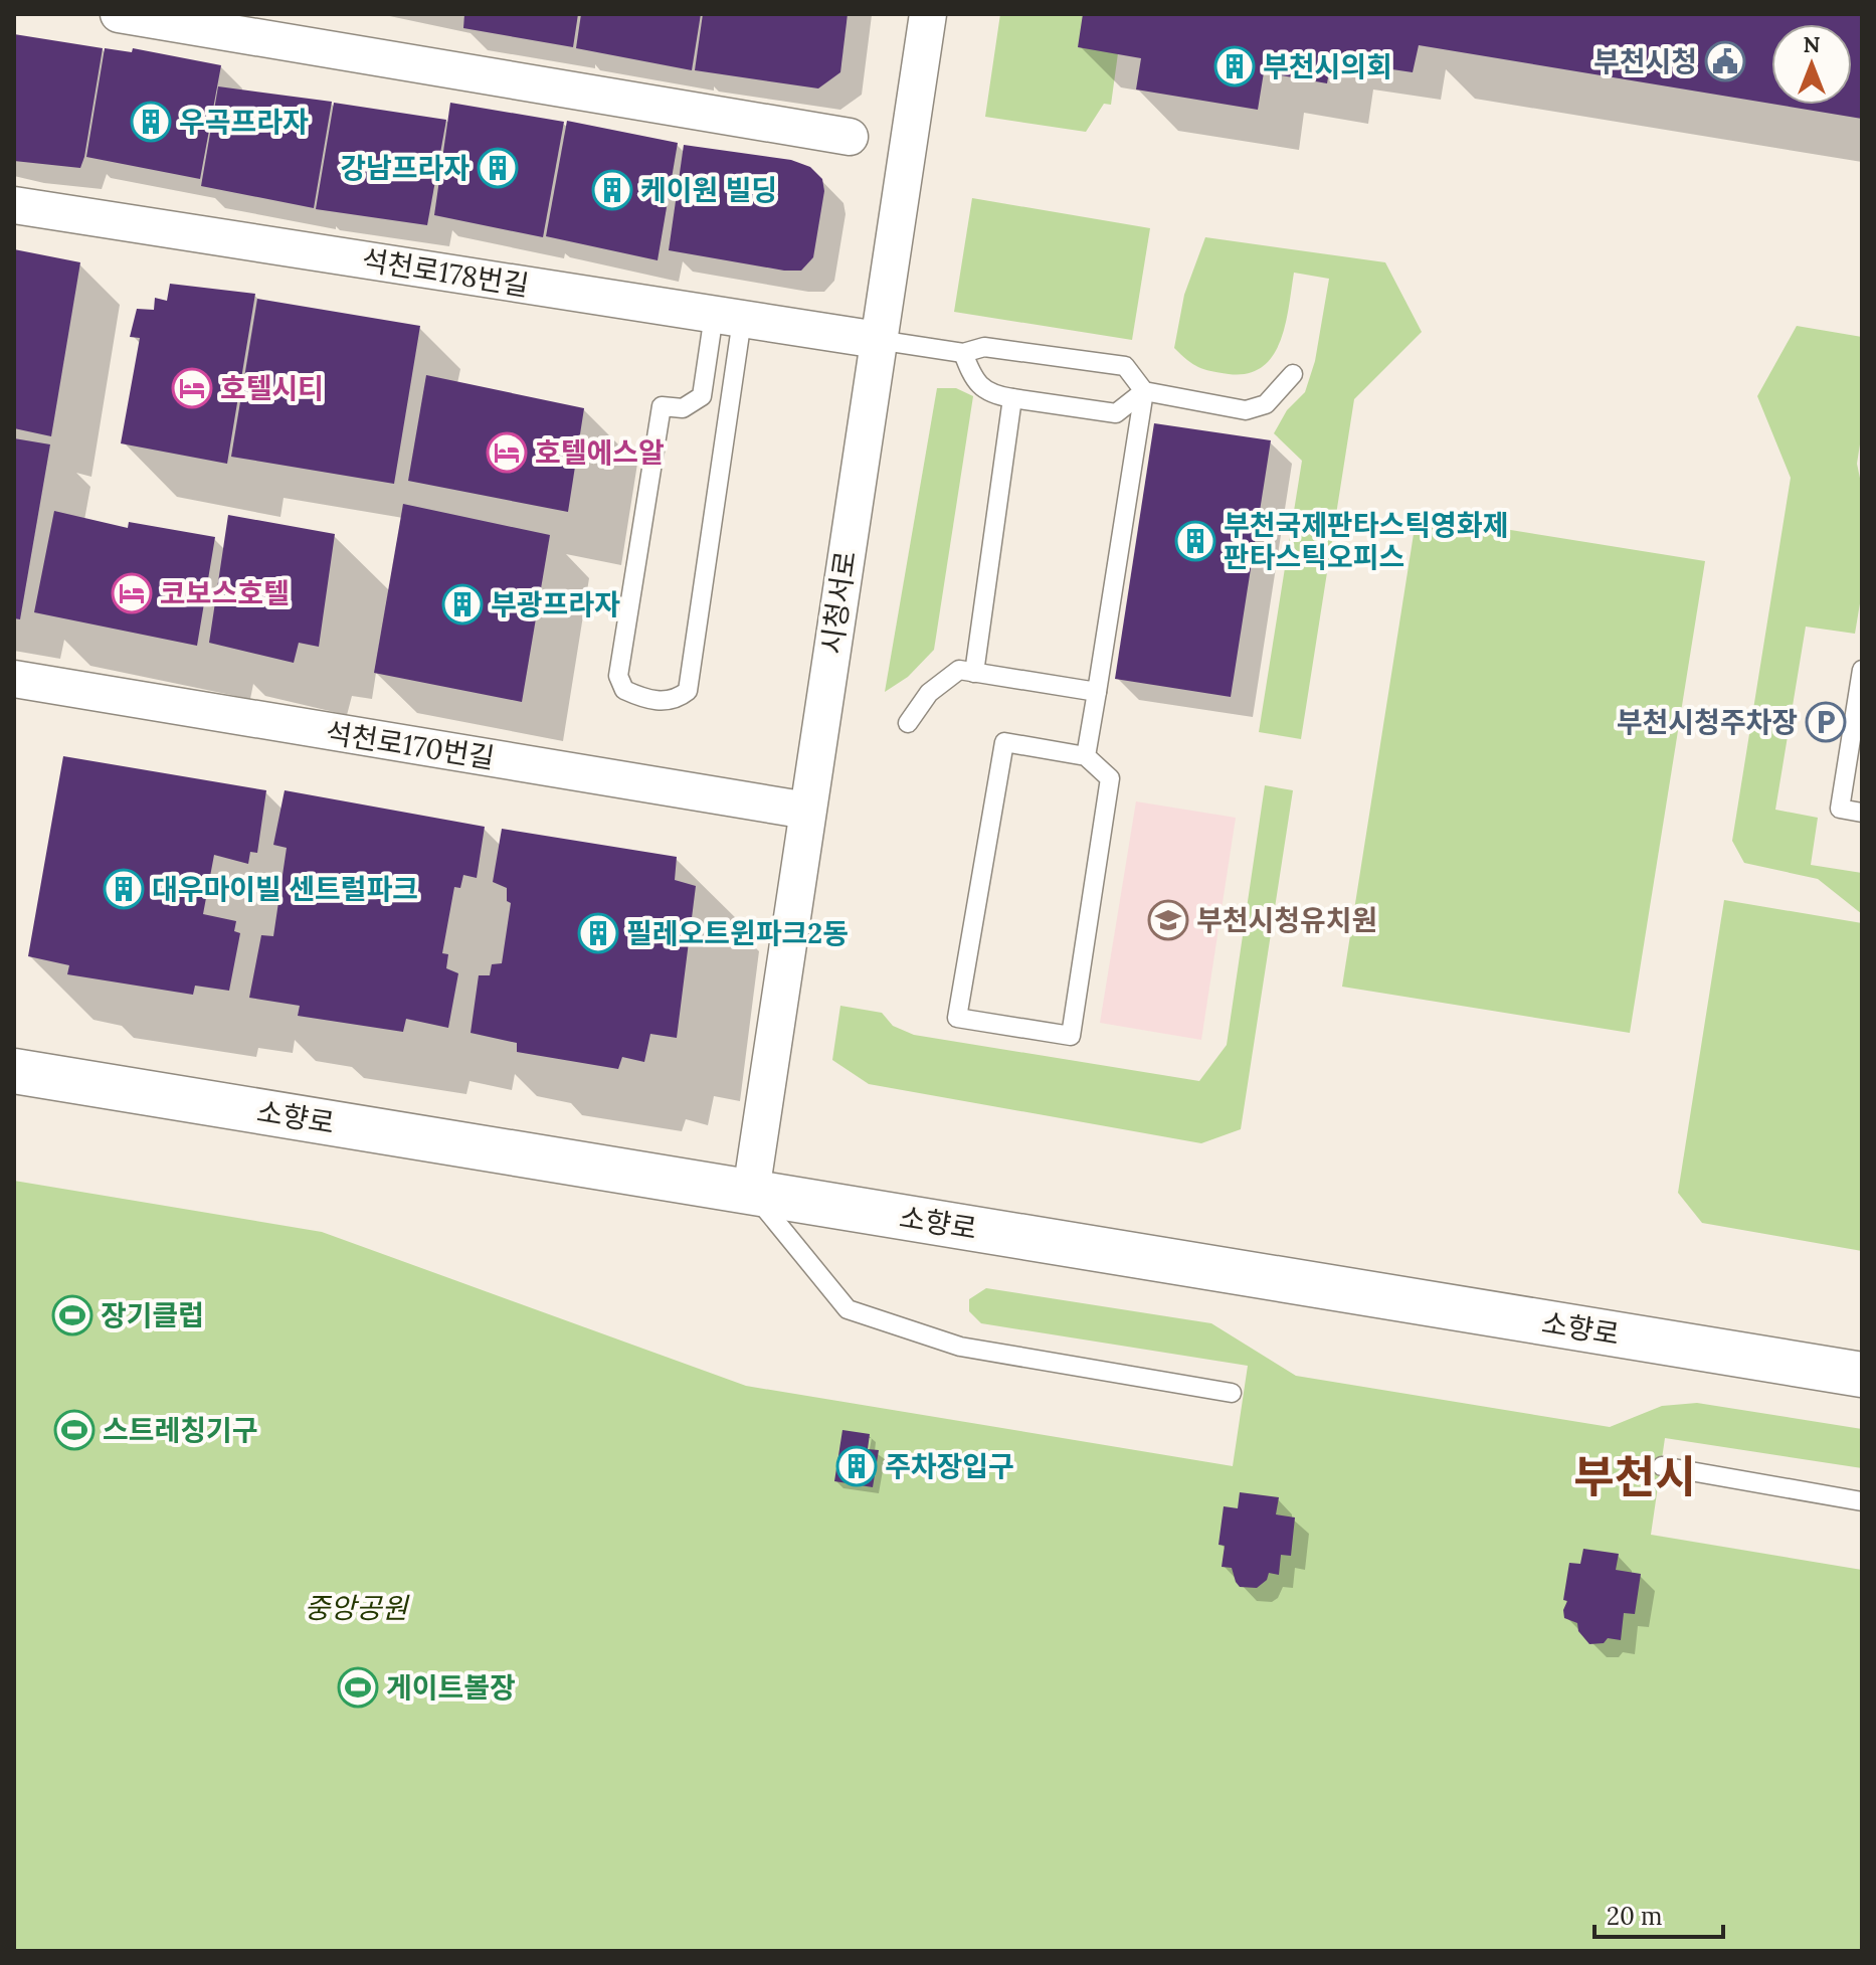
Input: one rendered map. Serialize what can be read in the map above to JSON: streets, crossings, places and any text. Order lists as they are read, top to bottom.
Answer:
{
  "streets": {
    "street": [
      "석천로178번길",
      "시청서로",
      "석천로170번길",
      "소향로"
    ]
  },
  "crossings": [
    ["석천로178번길", "시청서로"],
    ["시청서로", "석천로170번길"],
    ["시청서로", "소향로"]
  ],
  "districts": ["부천시"],
  "parks": ["중앙공원"],
  "places": {
    "public building": ["부천시청"],
    "building": [
      "부천시의회",
      "우곡프라자",
      "강남프라자",
      "케이원 빌딩",
      "부천국제판타스틱영화제 판타스틱오피스",
      "부광프라자",
      "대우마이빌 센트럴파크",
      "필레오트윈파크2동",
      "주차장입구"
    ],
    "hotel": ["호텔시티", "호텔에스알", "코보스호텔"],
    "parking": ["부천시청주차장"],
    "school or university": ["부천시청유치원"],
    "sports": ["장기클럽", "스트레칭기구", "게이트볼장"]
  },
  "scale_bar": "20 m",
  "north": "top"
}
